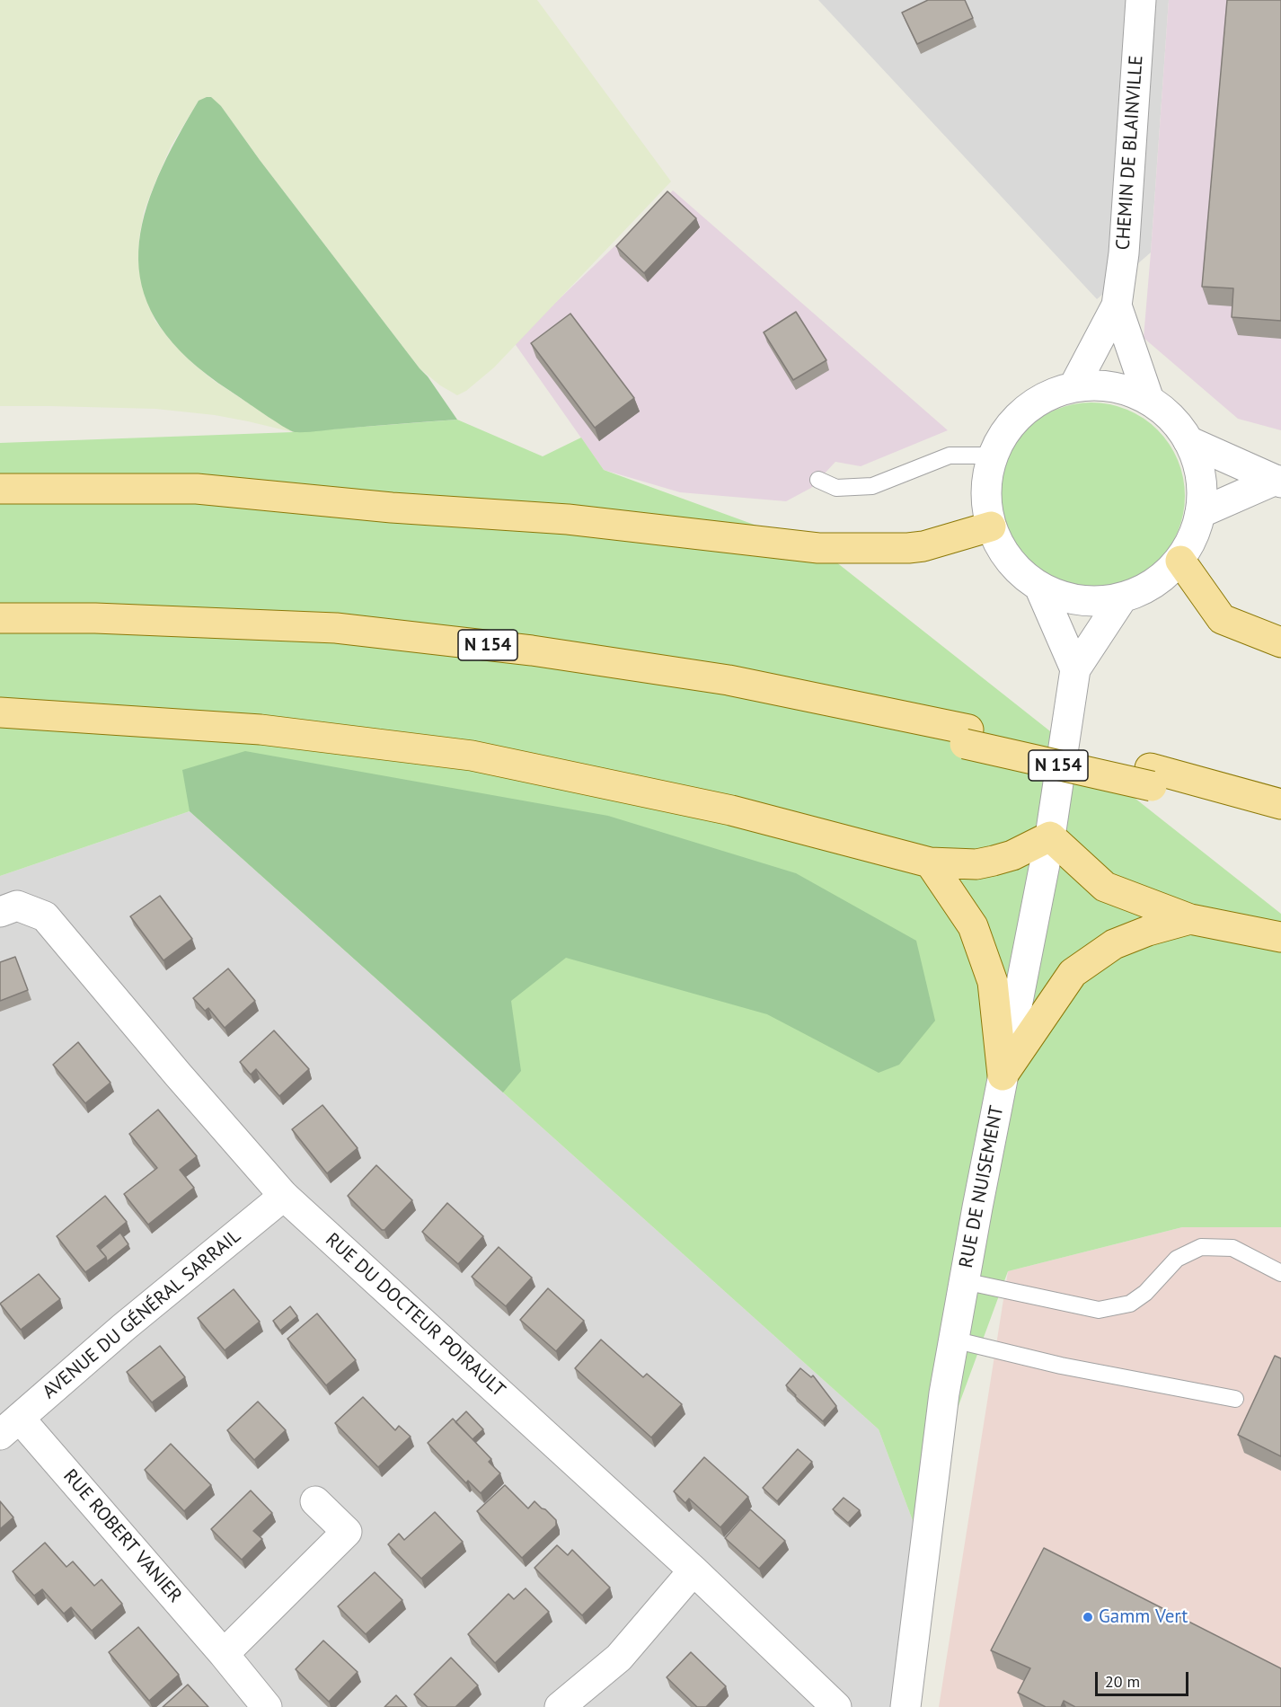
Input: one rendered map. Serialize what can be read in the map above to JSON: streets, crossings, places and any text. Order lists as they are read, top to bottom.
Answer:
{
  "streets": {
    "main road": ["N 154"],
    "street": [
      "CHEMIN DE BLAINVILLE",
      "RUE DE NUISEMENT",
      "AVENUE DU GÉNÉRAL SARRAIL",
      "RUE DU DOCTEUR POIRAULT",
      "RUE ROBERT VANIER"
    ]
  },
  "crossings": [
    ["AVENUE DU GÉNÉRAL SARRAIL", "RUE DU DOCTEUR POIRAULT"],
    ["AVENUE DU GÉNÉRAL SARRAIL", "RUE ROBERT VANIER"]
  ],
  "places": ["Gamm Vert"],
  "scale_bar": "20 m"
}
